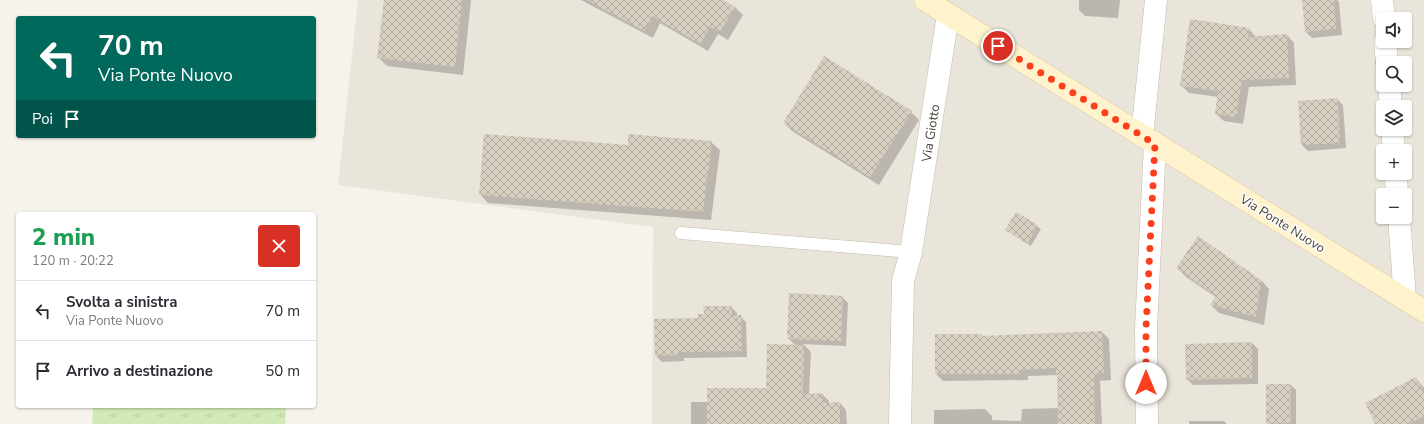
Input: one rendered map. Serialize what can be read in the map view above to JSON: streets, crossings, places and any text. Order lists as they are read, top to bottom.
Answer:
{
  "streets": {
    "main road": ["Via Ponte Nuovo"],
    "street": ["Via Giotto"]
  },
  "crossings": [
    ["Via Giotto", "Via Ponte Nuovo"]
  ],
  "page": {
    "map_buttons": ["+", "−"],
    "turn": ["70 m", "Via Ponte Nuovo"],
    "then": "Poi",
    "heading": ["2 min", "120 m · 20:22"],
    "list": [
      {
        "name": "Svolta a sinistra",
        "note": "Via Ponte Nuovo",
        "value": "70 m"
      },
      {
        "name": "Arrivo a destinazione",
        "value": "50 m"
      }
    ]
  }
}
